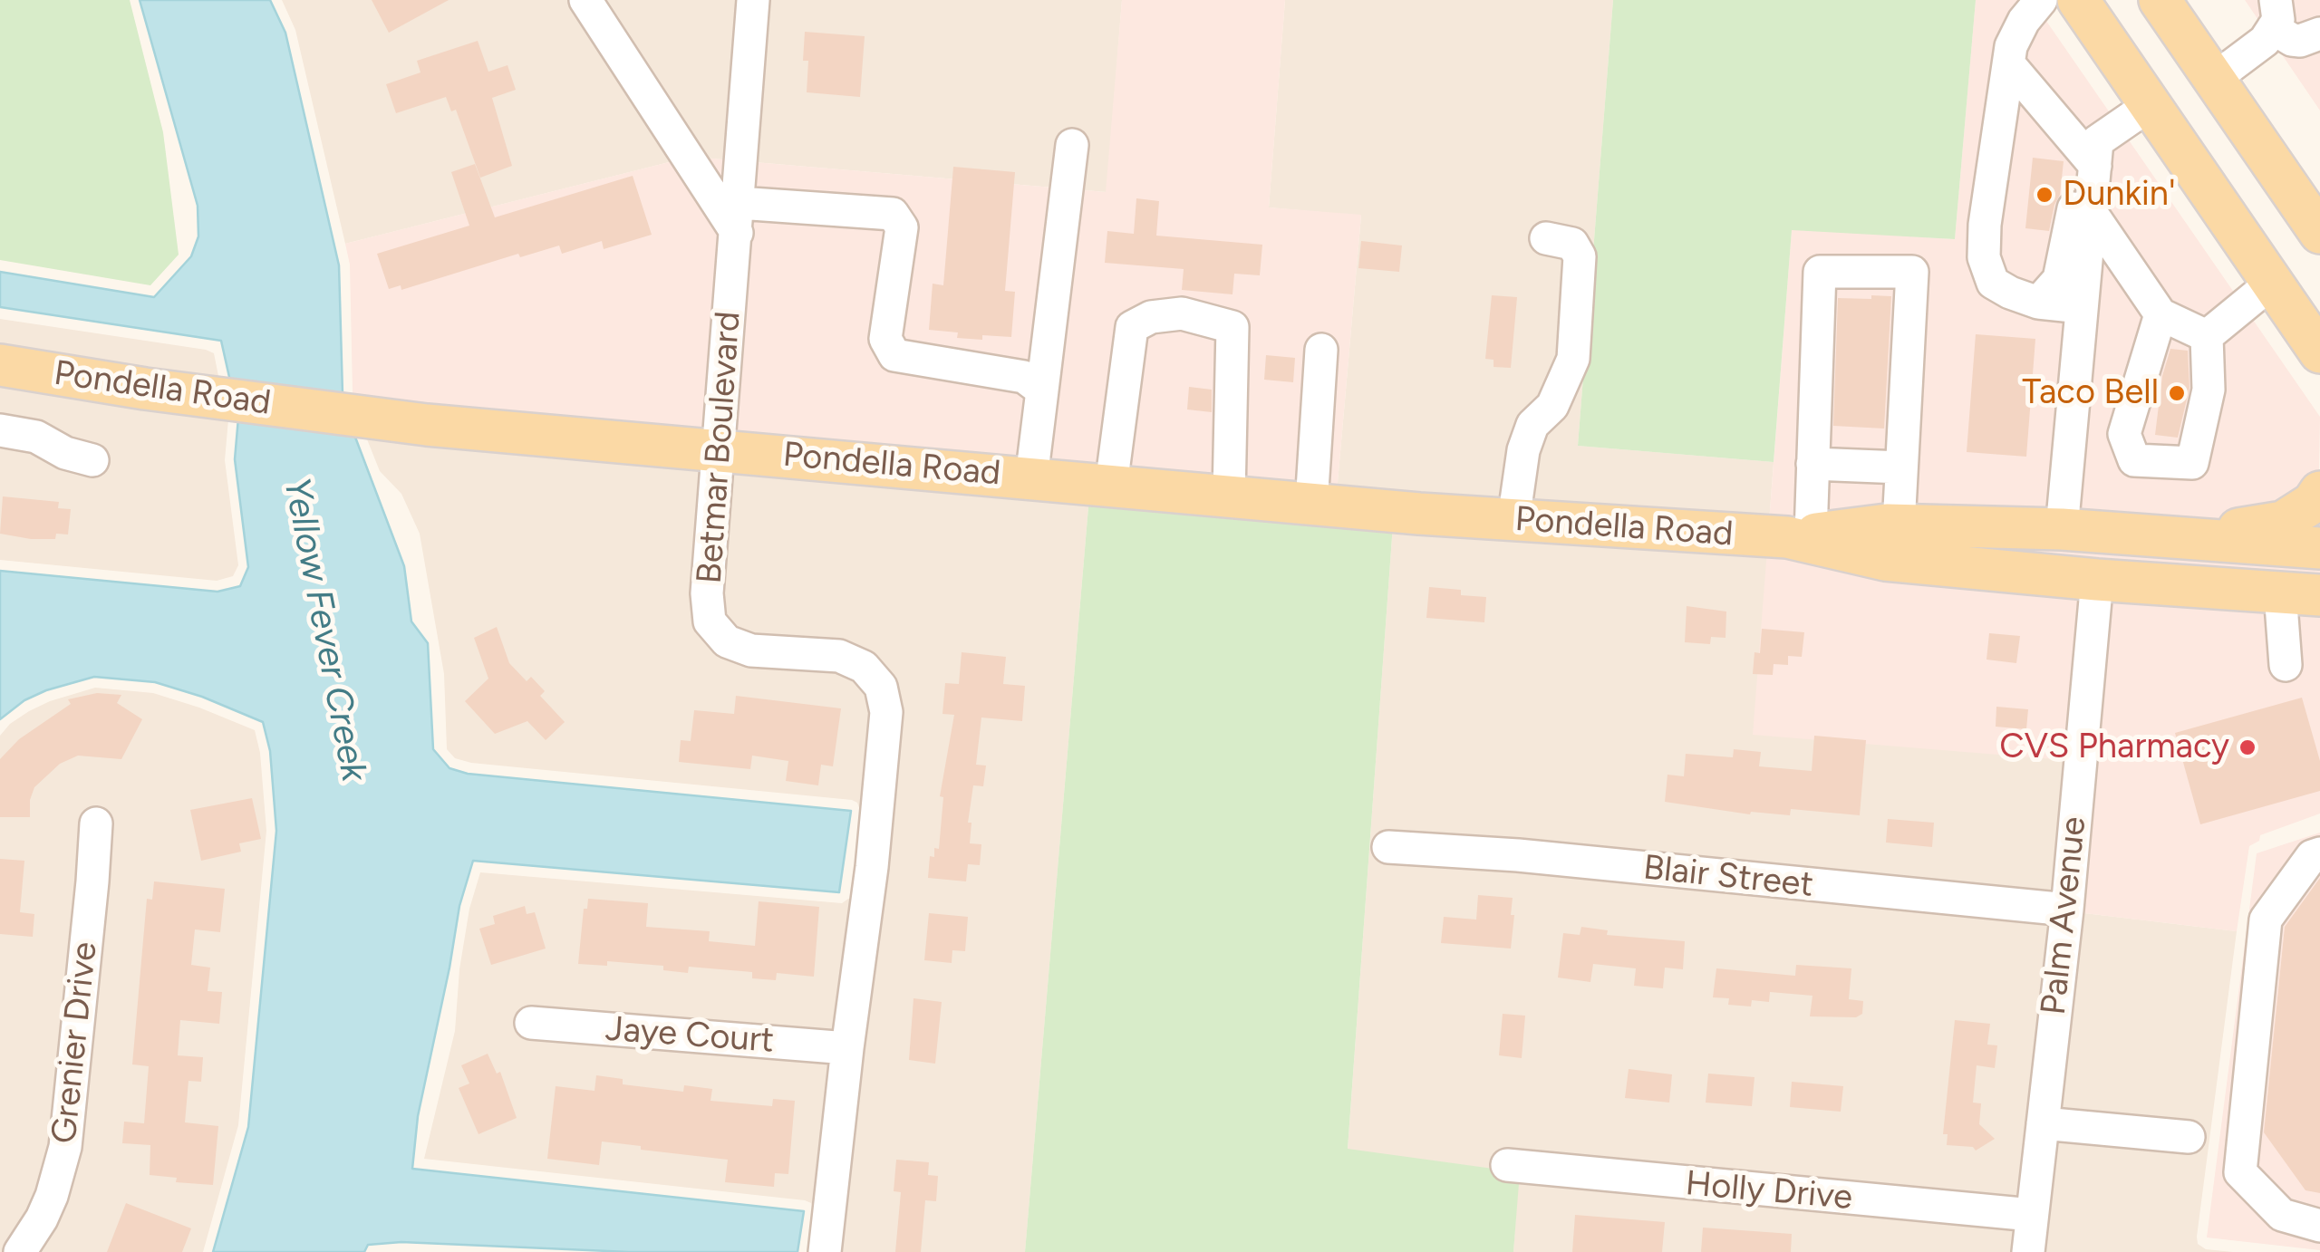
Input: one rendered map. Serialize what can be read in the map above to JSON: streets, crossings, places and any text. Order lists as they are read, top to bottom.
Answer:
{
  "streets": {
    "main road": ["Pondella Road"],
    "street": [
      "Betmar Boulevard",
      "Blair Street",
      "Palm Avenue",
      "Jaye Court",
      "Grenier Drive",
      "Holly Drive"
    ]
  },
  "crossings": [
    ["Pondella Road", "Betmar Boulevard"],
    ["Pondella Road", "Palm Avenue"],
    ["Betmar Boulevard", "Jaye Court"],
    ["Blair Street", "Palm Avenue"],
    ["Palm Avenue", "Holly Drive"]
  ],
  "water": ["Yellow Fever Creek"],
  "places": ["Dunkin'", "Taco Bell", "CVS Pharmacy"]
}
